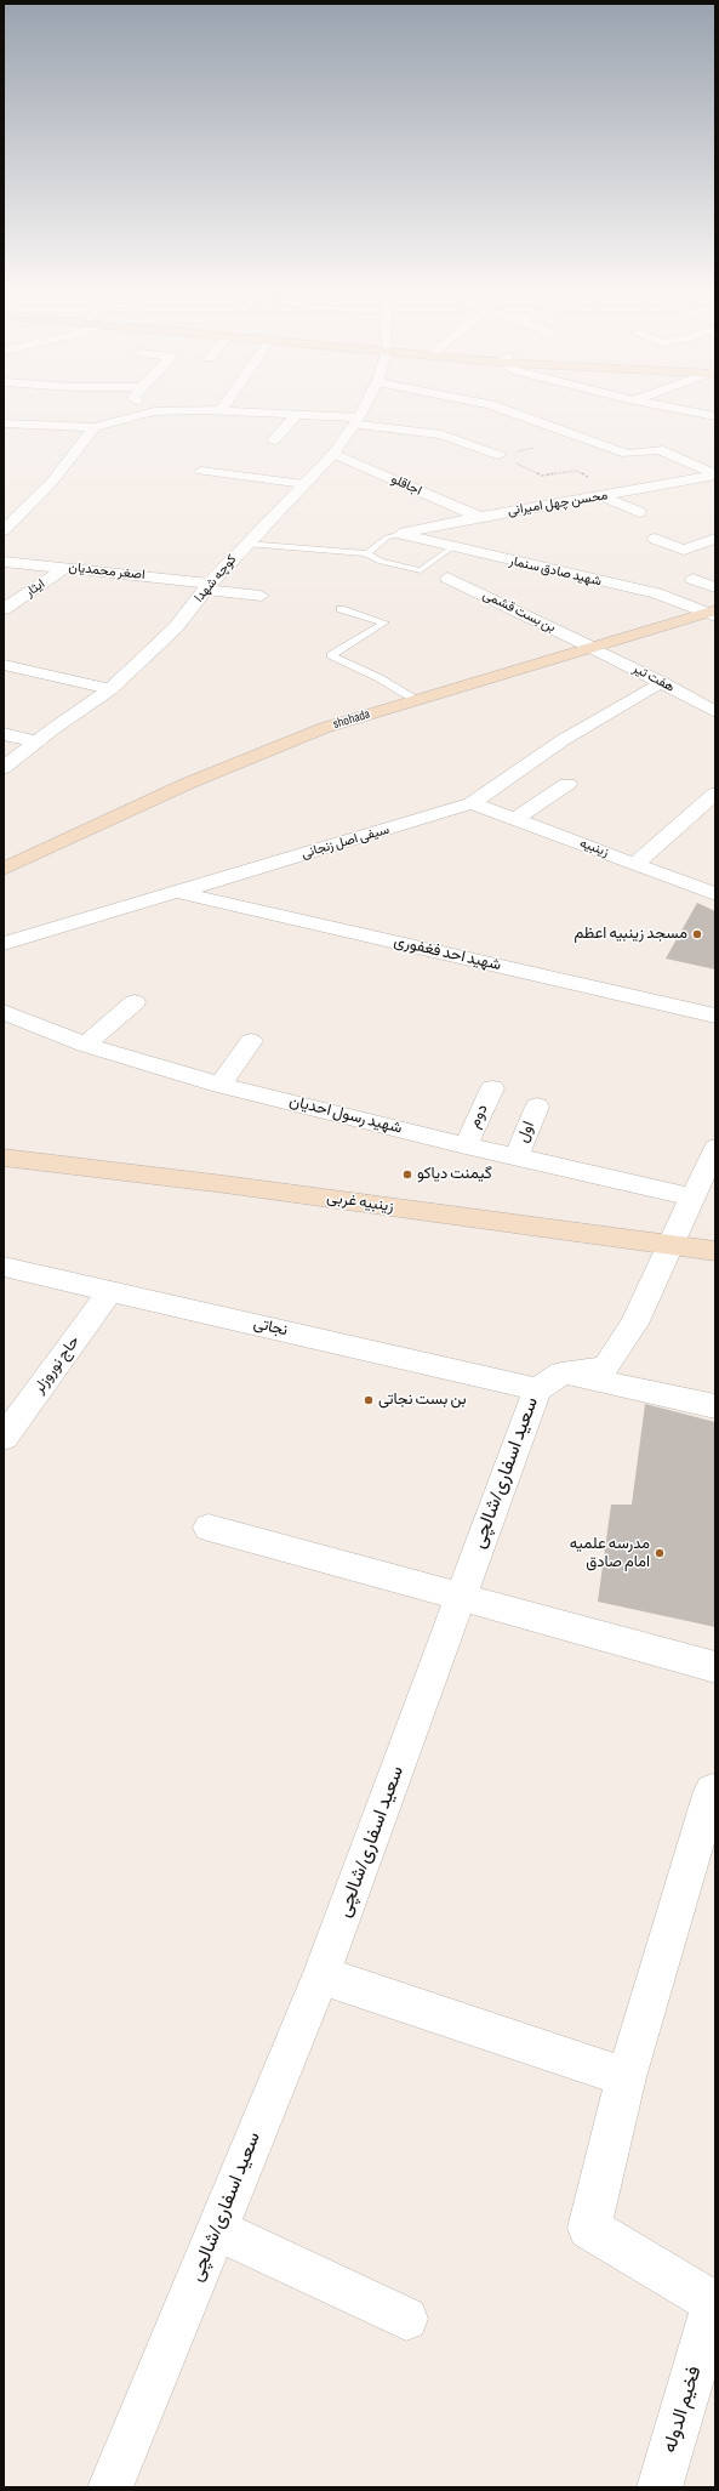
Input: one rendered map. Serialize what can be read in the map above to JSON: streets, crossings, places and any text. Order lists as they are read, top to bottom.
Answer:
{
  "streets": {
    "main road": ["shohada", "زینبیه غربی"],
    "street": [
      "اجاقلو",
      "محسن چهل امیرانی",
      "اصغر محمدیان",
      "شهید صادق سنمار",
      "کوچه شهدا",
      "ایثار",
      "بن بست قشمی",
      "هفت تیر",
      "سیفی اصل زنجانی",
      "زینبیه",
      "شهید احد فغفوری",
      "شهید رسول احدیان",
      "دوم",
      "اول",
      "نجاتی",
      "حاج نوروزلر",
      "سعید اسفاری/شالچی",
      "فخيم الدوله"
    ]
  },
  "crossings": [
    ["اجاقلو", "محسن چهل امیرانی"],
    ["اجاقلو", "کوچه شهدا"],
    ["محسن چهل امیرانی", "شهید صادق سنمار"],
    ["اصغر محمدیان", "کوچه شهدا"],
    ["اصغر محمدیان", "ایثار"],
    ["شهید صادق سنمار", "shohada"],
    ["بن بست قشمی", "هفت تیر"],
    ["بن بست قشمی", "shohada"],
    ["هفت تیر", "shohada"],
    ["هفت تیر", "سیفی اصل زنجانی"],
    ["سیفی اصل زنجانی", "زینبیه"],
    ["سیفی اصل زنجانی", "شهید احد فغفوری"],
    ["شهید رسول احدیان", "دوم"],
    ["شهید رسول احدیان", "اول"],
    ["نجاتی", "حاج نوروزلر"],
    ["نجاتی", "سعید اسفاری/شالچی"]
  ],
  "places": [
    "مسجد زینبیه اعظم",
    "گیمنت دیاکو",
    "بن بست نجاتی",
    "مدرسه علمیه امام صادق"
  ]
}
